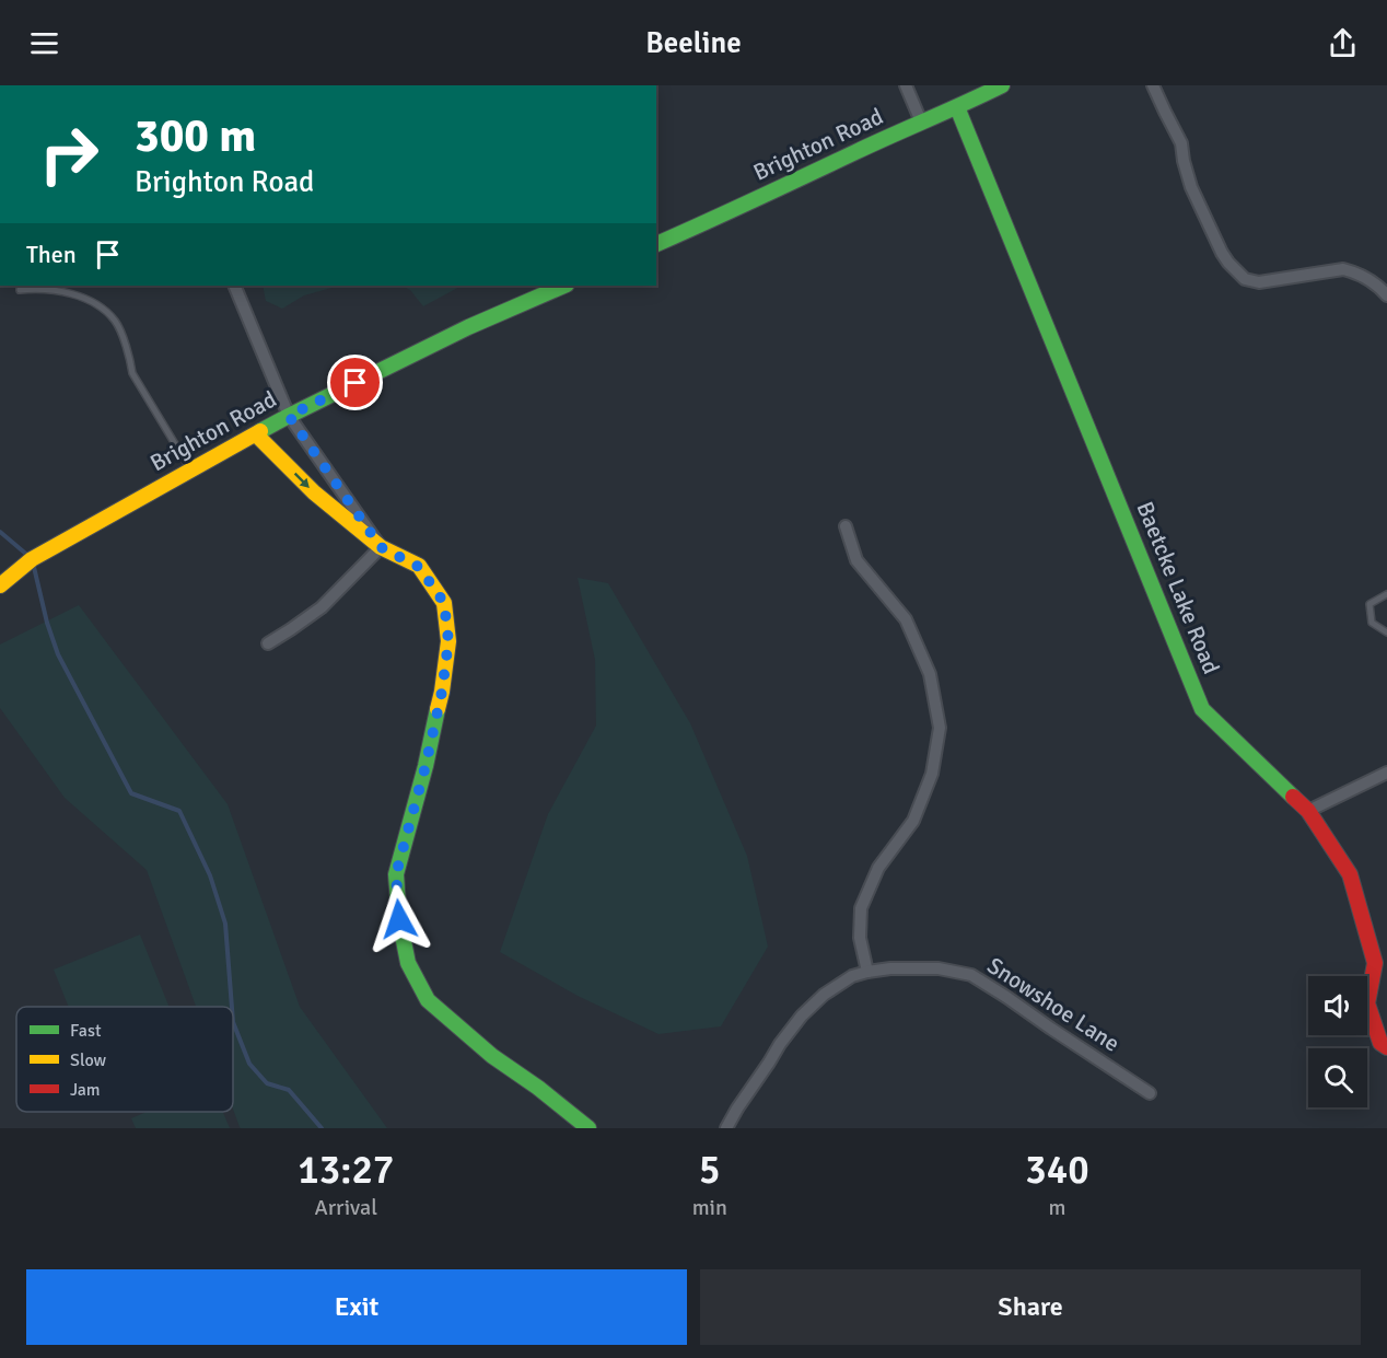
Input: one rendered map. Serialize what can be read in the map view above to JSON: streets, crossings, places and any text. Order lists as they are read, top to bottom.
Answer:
{
  "streets": {
    "street": ["Brighton Road", "Baetcke Lake Road", "Snowshoe Lane"]
  },
  "crossings": [
    ["Brighton Road", "Baetcke Lake Road"]
  ],
  "legend": ["Fast", "Slow", "Jam"],
  "page": {
    "header": "Beeline",
    "turn": ["300 m", "Brighton Road"],
    "then": "Then",
    "eta": [
      "13:27",
      "Arrival",
      "5",
      "min",
      "340",
      "m"
    ],
    "buttons": ["Exit", "Share"]
  }
}
